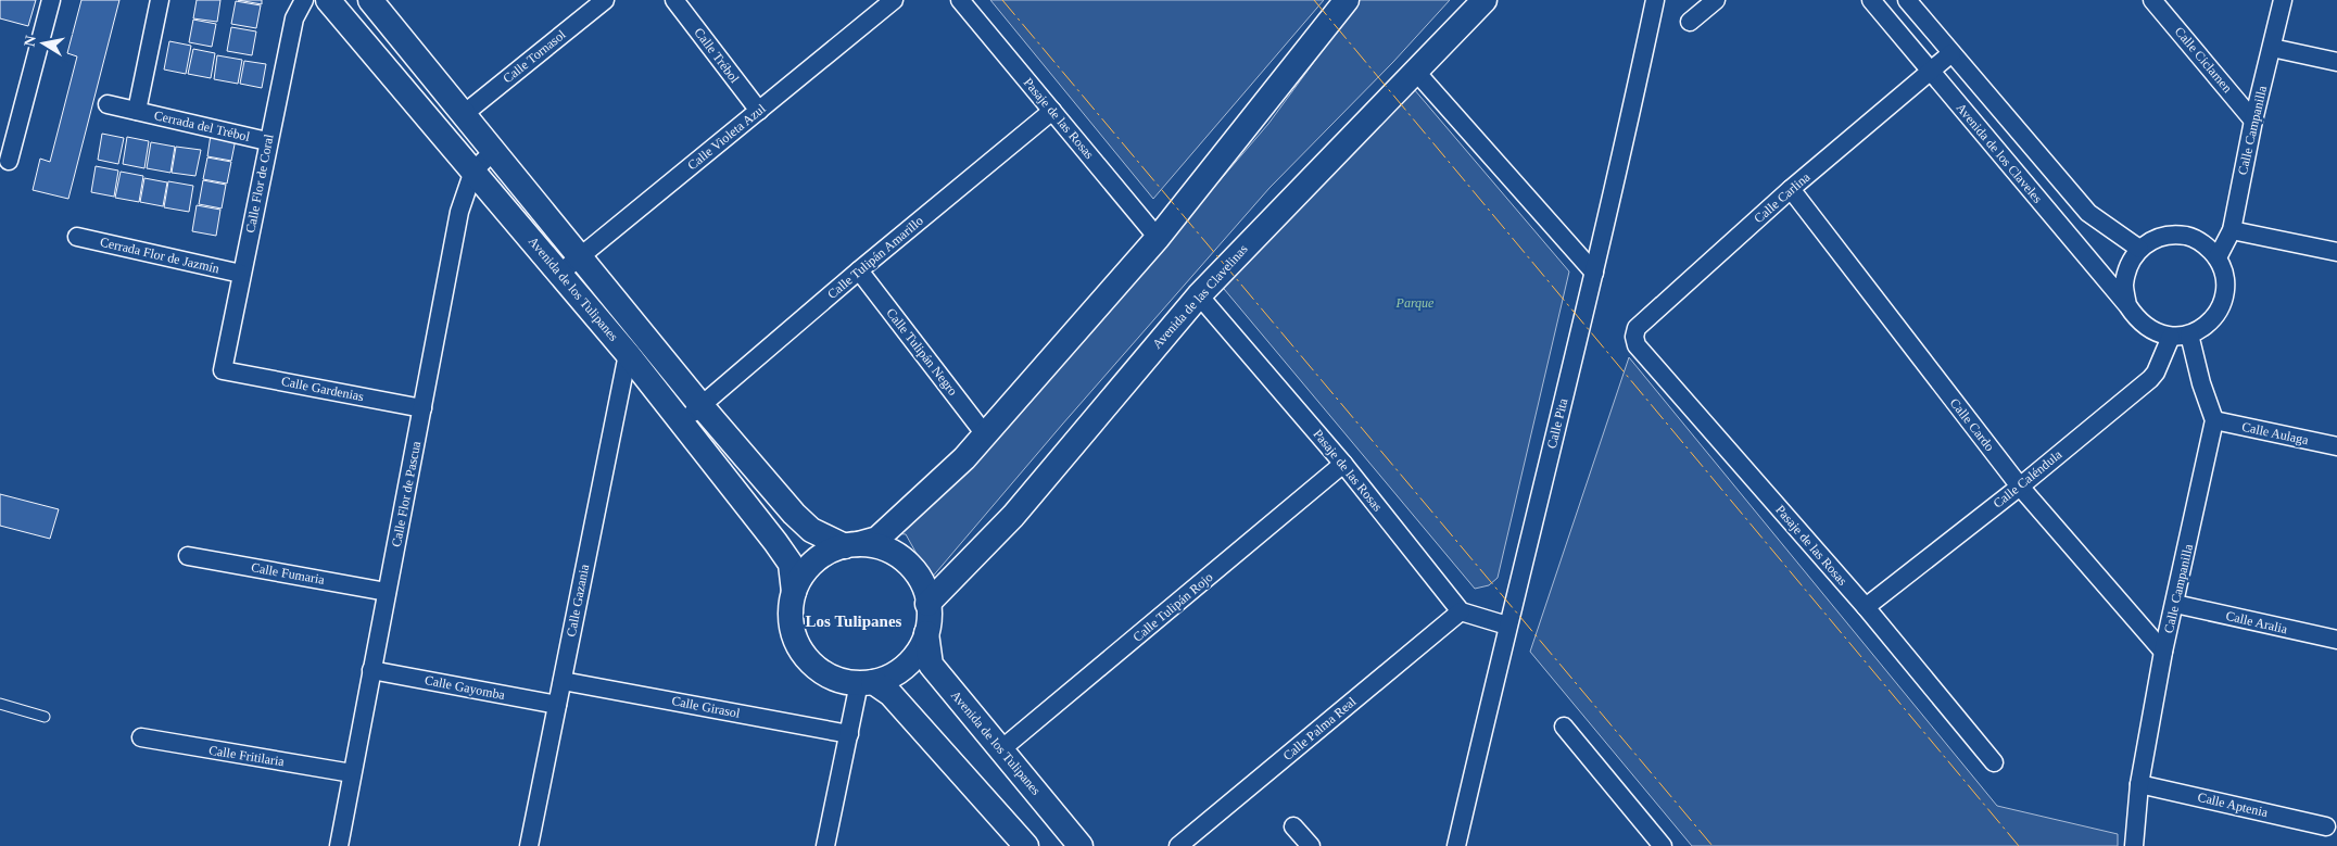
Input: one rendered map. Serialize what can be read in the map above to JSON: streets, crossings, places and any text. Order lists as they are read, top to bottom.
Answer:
{
  "streets": {
    "street": [
      "Calle Trébol",
      "Calle Tornasol",
      "Calle Ciclamen",
      "Pasaje de las Rosas",
      "Cerrada del Trébol",
      "Calle Campanilla",
      "Calle Violeta Azul",
      "Avenida de los Claveles",
      "Calle Flor de Coral",
      "Calle Carlina",
      "Cerrada Flor de Jazmín",
      "Calle Tulipán Amarillo",
      "Avenida de los Tulipanes",
      "Avenida de las Clavelinas",
      "Calle Tulipán Negro",
      "Calle Gardenias",
      "Calle Pita",
      "Calle Cardo",
      "Calle Aulaga",
      "Calle Caléndula",
      "Calle Flor de Pascua",
      "Calle Fumaria",
      "Calle Gazania",
      "Calle Tulipán Rojo",
      "Calle Aralia",
      "Calle Gayomba",
      "Calle Girasol",
      "Calle Palma Real",
      "Calle Fritilaria",
      "Calle Aptenia"
    ]
  },
  "crossings": [
    ["Calle Trébol", "Calle Violeta Azul"],
    ["Calle Tornasol", "Avenida de los Tulipanes"],
    ["Calle Ciclamen", "Calle Campanilla"],
    ["Pasaje de las Rosas", "Calle Carlina"],
    ["Pasaje de las Rosas", "Calle Tulipán Amarillo"],
    ["Pasaje de las Rosas", "Avenida de las Clavelinas"],
    ["Pasaje de las Rosas", "Calle Caléndula"],
    ["Pasaje de las Rosas", "Calle Tulipán Rojo"],
    ["Pasaje de las Rosas", "Calle Palma Real"],
    ["Cerrada del Trébol", "Calle Flor de Coral"],
    ["Calle Campanilla", "Avenida de los Claveles"],
    ["Calle Campanilla", "Calle Cardo"],
    ["Calle Campanilla", "Calle Aulaga"],
    ["Calle Campanilla", "Calle Caléndula"],
    ["Calle Campanilla", "Calle Aralia"],
    ["Calle Campanilla", "Calle Aptenia"],
    ["Calle Violeta Azul", "Avenida de los Tulipanes"],
    ["Avenida de los Claveles", "Calle Carlina"],
    ["Avenida de los Claveles", "Calle Caléndula"],
    ["Calle Flor de Coral", "Cerrada Flor de Jazmín"],
    ["Calle Flor de Coral", "Calle Gardenias"],
    ["Calle Carlina", "Calle Cardo"],
    ["Calle Tulipán Amarillo", "Avenida de los Tulipanes"],
    ["Calle Tulipán Amarillo", "Calle Tulipán Negro"],
    ["Avenida de los Tulipanes", "Avenida de las Clavelinas"],
    ["Avenida de los Tulipanes", "Calle Flor de Pascua"],
    ["Avenida de los Tulipanes", "Calle Gazania"],
    ["Avenida de los Tulipanes", "Calle Tulipán Rojo"],
    ["Calle Gardenias", "Calle Flor de Pascua"],
    ["Calle Cardo", "Calle Caléndula"],
    ["Calle Flor de Pascua", "Calle Fumaria"],
    ["Calle Flor de Pascua", "Calle Gayomba"],
    ["Calle Flor de Pascua", "Calle Fritilaria"],
    ["Calle Gazania", "Calle Gayomba"],
    ["Calle Gazania", "Calle Girasol"]
  ],
  "districts": ["Los Tulipanes"],
  "parks": ["Parque"],
  "north": "left"
}
